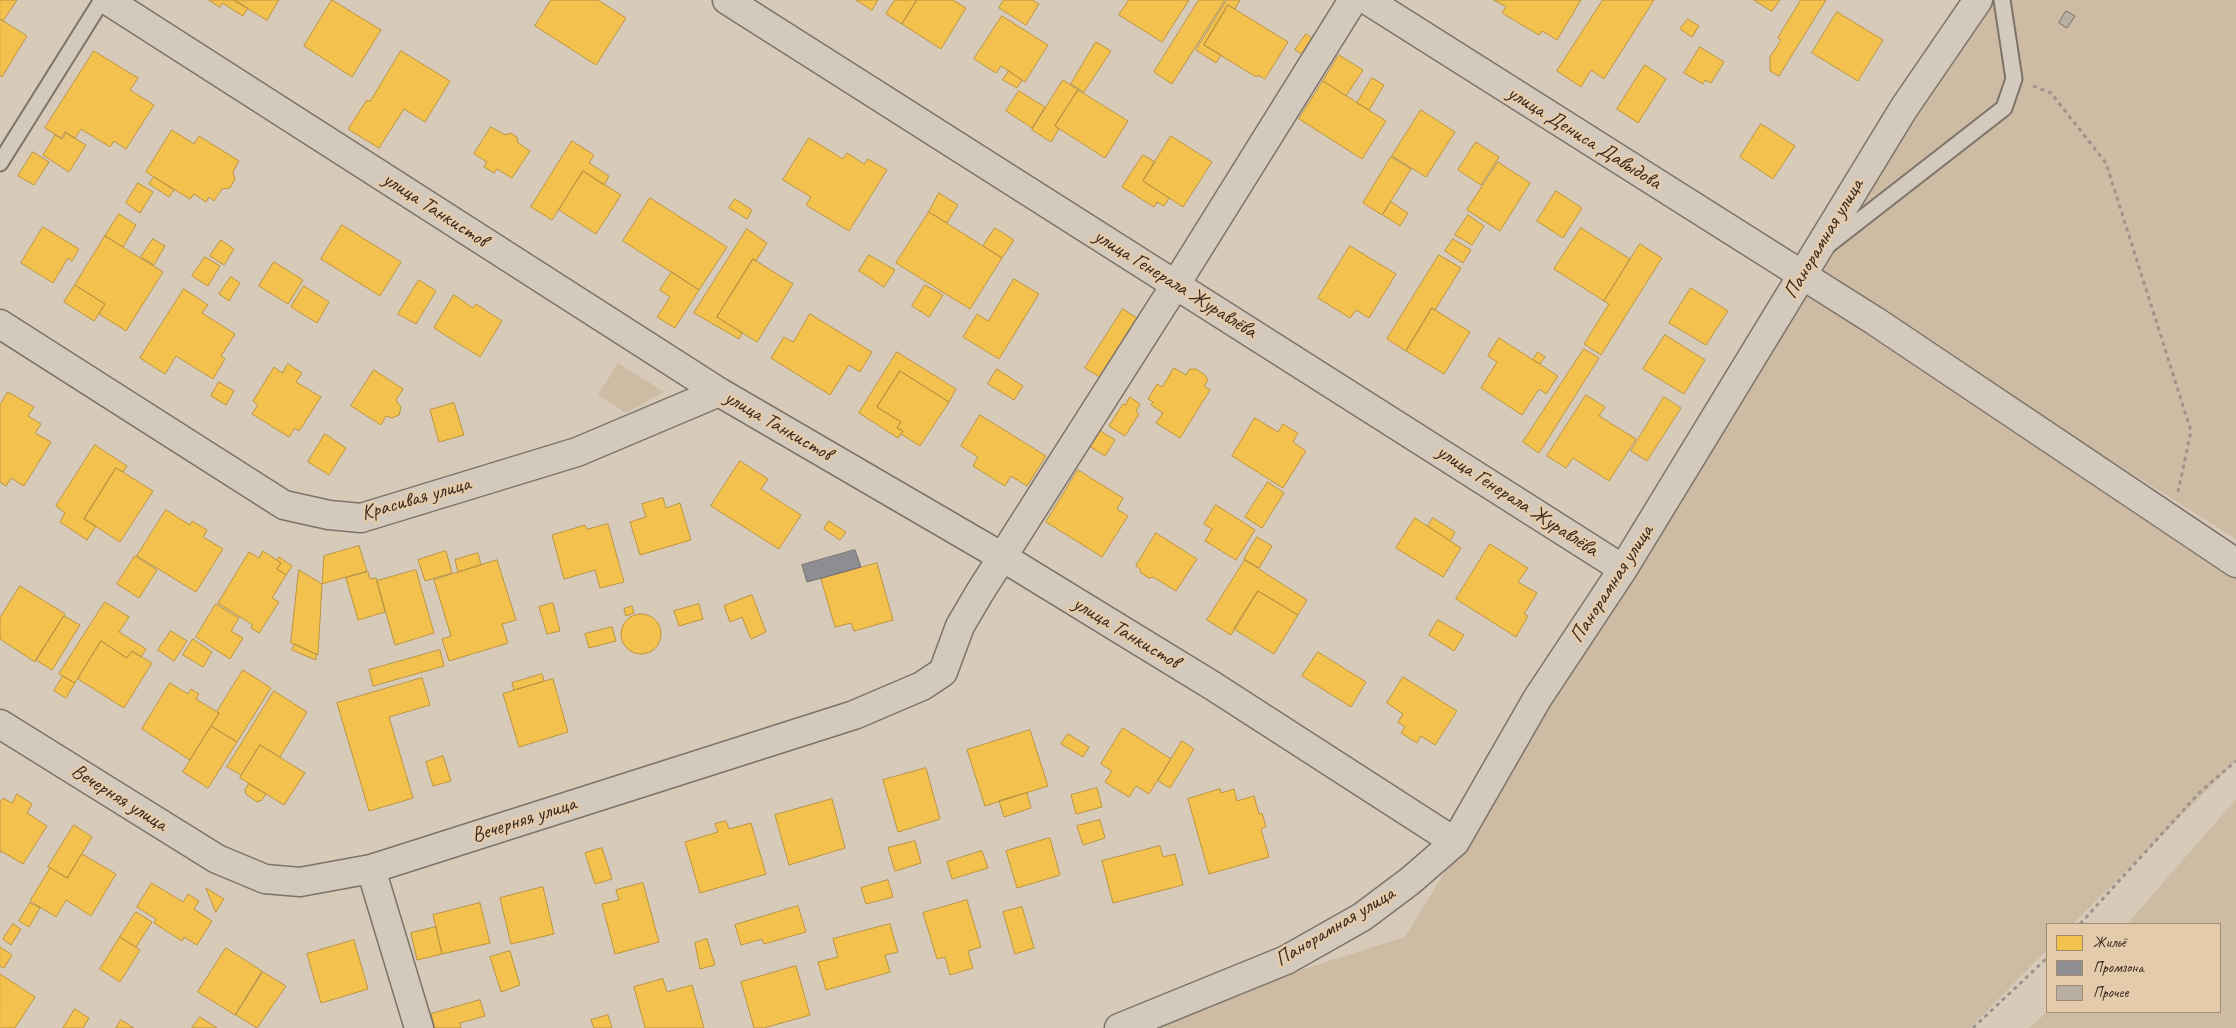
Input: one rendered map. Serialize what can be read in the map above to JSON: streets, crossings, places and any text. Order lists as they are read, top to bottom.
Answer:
{
  "streets": {
    "street": [
      "улица Дениса Давыдова",
      "улица Танкистов",
      "Панорамная улица",
      "улица Генерала Журавлёва",
      "Красивая улица",
      "Вечерняя улица"
    ]
  },
  "crossings": [
    ["улица Дениса Давыдова", "Панорамная улица"],
    ["улица Танкистов", "Панорамная улица"],
    ["улица Танкистов", "Красивая улица"],
    ["улица Танкистов", "Вечерняя улица"],
    ["Панорамная улица", "улица Генерала Журавлёва"],
    ["улица Генерала Журавлёва", "Вечерняя улица"]
  ],
  "legend": ["Жильё", "Промзона", "Прочее"]
}
